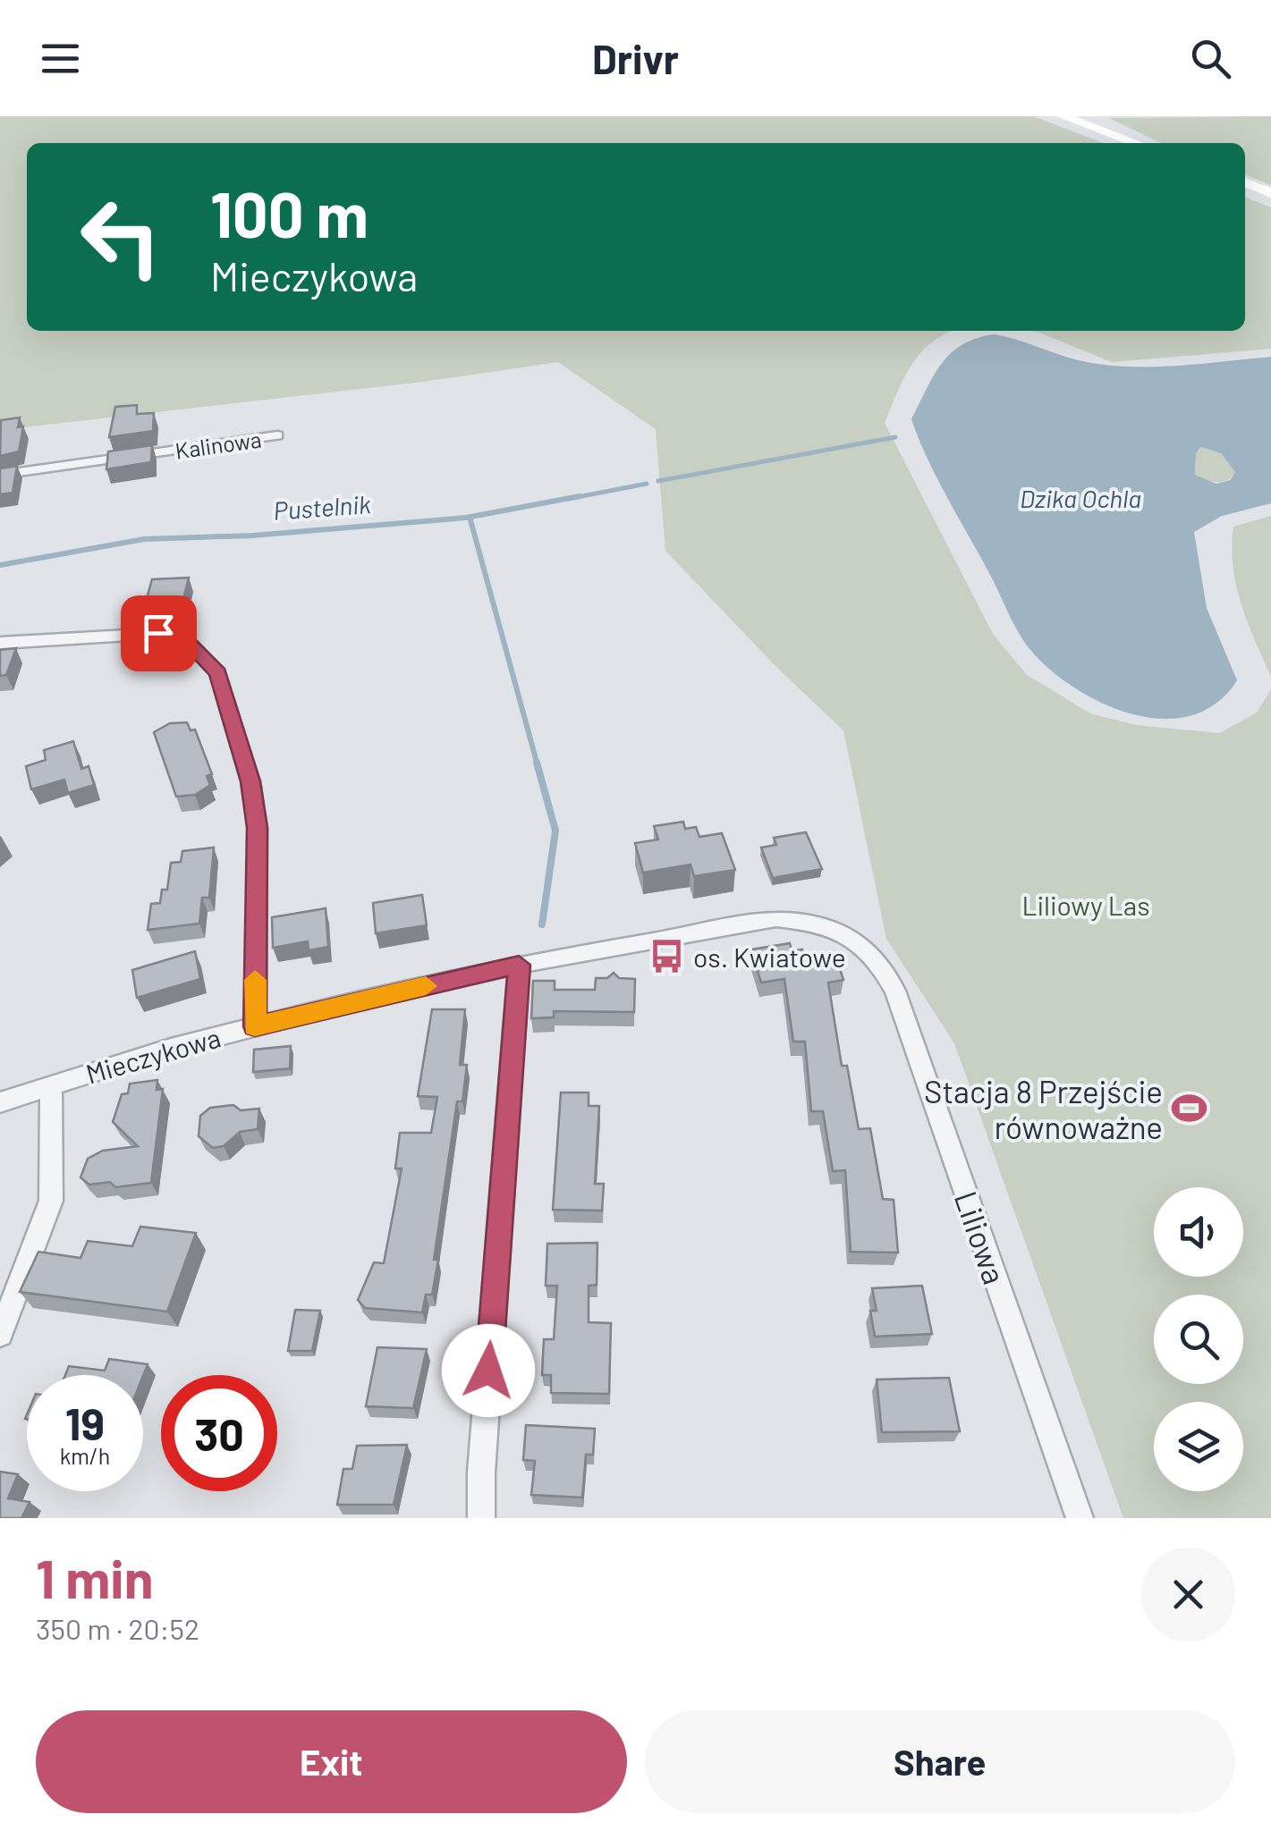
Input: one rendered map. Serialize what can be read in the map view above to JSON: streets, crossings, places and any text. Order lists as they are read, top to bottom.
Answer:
{
  "streets": {
    "street": ["Kalinowa", "Mieczykowa", "Liliowa"]
  },
  "crossings": [
    ["Mieczykowa", "Liliowa"]
  ],
  "water": ["Dzika Ochla", "Pustelnik"],
  "parks": ["Liliowy Las"],
  "places": {
    "bus stop": ["os. Kwiatowe"],
    "sports": ["Stacja 8 Przejście równoważne"]
  },
  "page": {
    "header": "Drivr",
    "turn": ["100 m", "Mieczykowa"],
    "speed": "19 km/h",
    "limit": "30",
    "heading": ["1 min", "350 m · 20:52"],
    "buttons": ["Exit", "Share"]
  }
}
